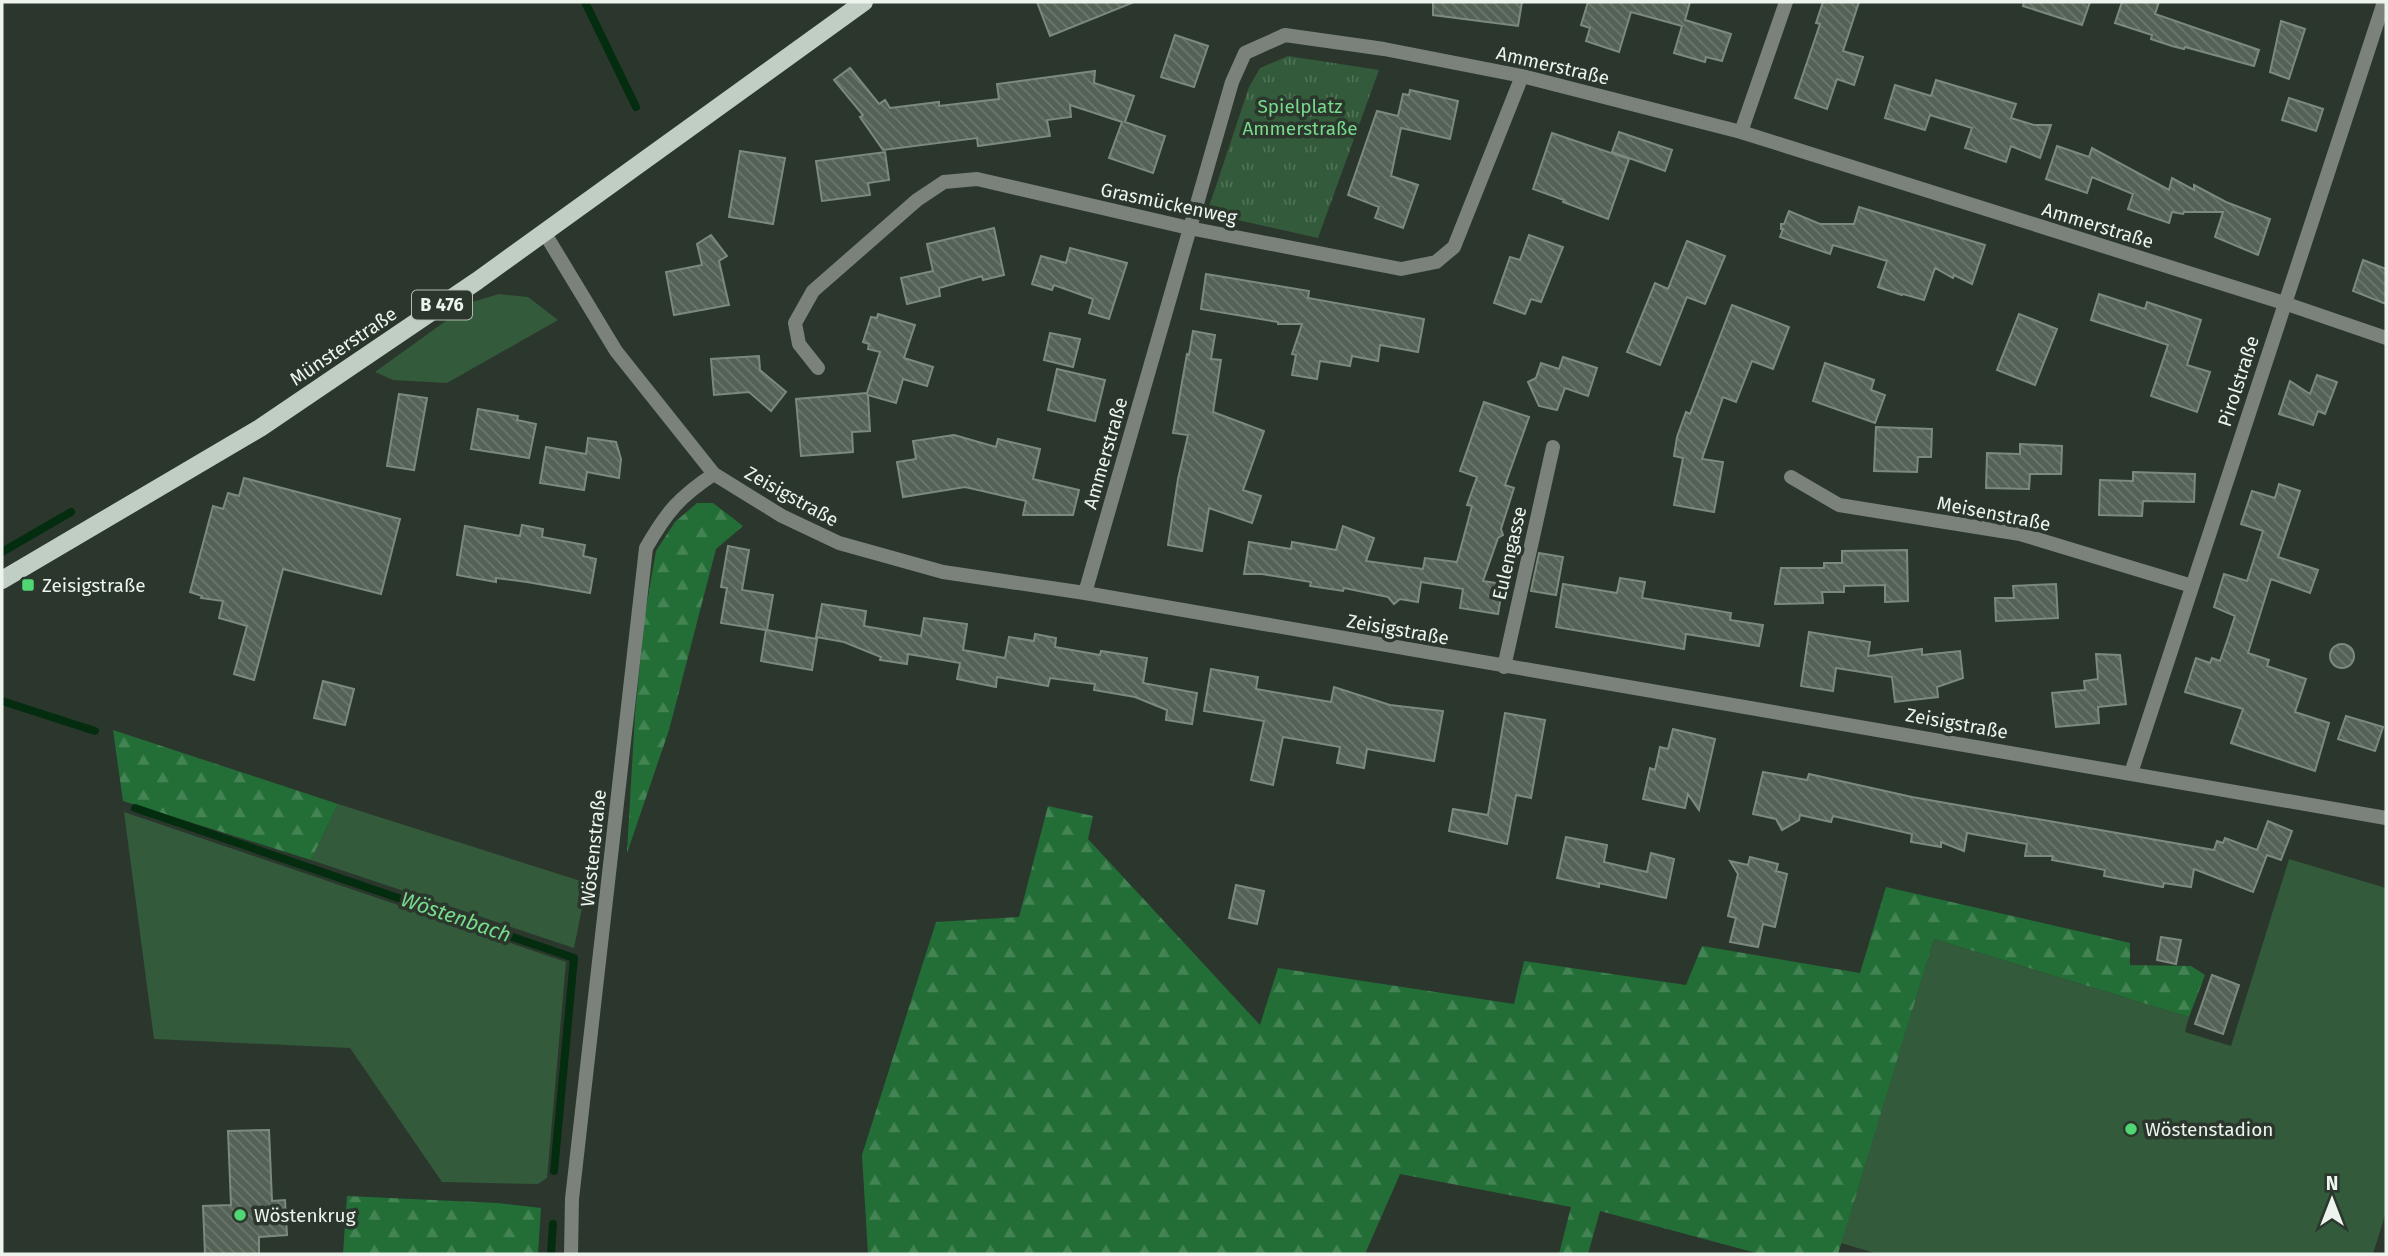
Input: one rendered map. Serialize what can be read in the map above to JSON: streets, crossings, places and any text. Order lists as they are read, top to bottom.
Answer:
{
  "streets": {
    "main road": ["B 476", "Münsterstraße"],
    "street": [
      "Ammerstraße",
      "Grasmückenweg",
      "Pirolstraße",
      "Zeisigstraße",
      "Meisenstraße",
      "Eulengasse",
      "Wöstenstraße"
    ]
  },
  "crossings": [
    ["Ammerstraße", "Grasmückenweg"],
    ["Ammerstraße", "Pirolstraße"],
    ["Ammerstraße", "Zeisigstraße"],
    ["Münsterstraße", "Zeisigstraße"],
    ["Pirolstraße", "Zeisigstraße"],
    ["Pirolstraße", "Meisenstraße"],
    ["Zeisigstraße", "Eulengasse"],
    ["Zeisigstraße", "Wöstenstraße"]
  ],
  "water": ["Wöstenbach"],
  "parks": ["Spielplatz Ammerstraße"],
  "places": {
    "transit": ["Zeisigstraße"],
    "other": ["Wöstenstadion", "Wöstenkrug"]
  },
  "north": "top"
}
